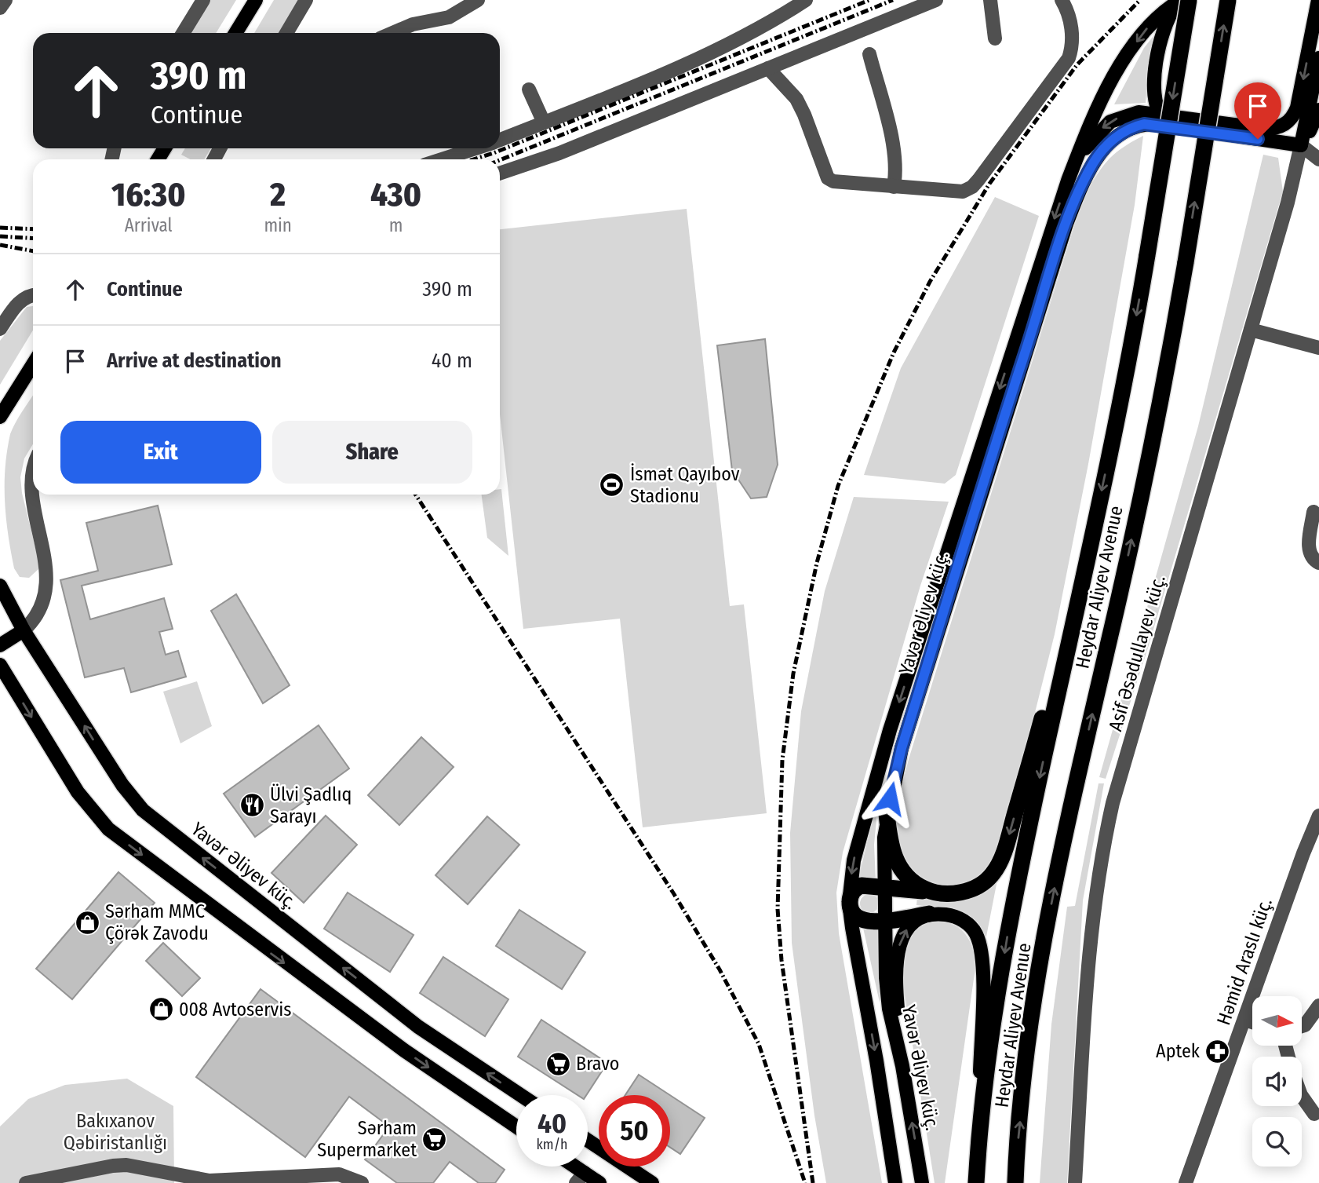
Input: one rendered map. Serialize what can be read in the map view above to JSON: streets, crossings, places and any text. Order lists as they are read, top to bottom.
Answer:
{
  "streets": {
    "highway": ["Heydar Aliyev Avenue"],
    "main road": ["Yavər Əliyev küç."],
    "street": ["Asif Əsədullayev küç.", "Həmid Araslı küç."]
  },
  "crossings": [
    ["Heydar Aliyev Avenue", "Yavər Əliyev küç."],
    ["Yavər Əliyev küç.", "Asif Əsədullayev küç."]
  ],
  "parks": ["Bakıxanov Qəbiristanlığı"],
  "places": {
    "sports": ["İsmət Qayıbov Stadionu"],
    "restaurant": ["Ülvi Şadlıq Sarayı"],
    "shop": ["Sərham MMC Çörək Zavodu", "008 Avtoservis"],
    "pharmacy": ["Aptek"],
    "supermarket": ["Bravo", "Sərham Supermarket"]
  },
  "north": "right",
  "page": {
    "turn": ["390 m", "Continue"],
    "eta": [
      "16:30",
      "Arrival",
      "2",
      "min",
      "430",
      "m"
    ],
    "list": [
      {
        "name": "Continue",
        "value": "390 m"
      },
      {
        "name": "Arrive at destination",
        "value": "40 m"
      }
    ],
    "buttons": ["Exit", "Share"],
    "speed": "40 km/h",
    "limit": "50"
  }
}
